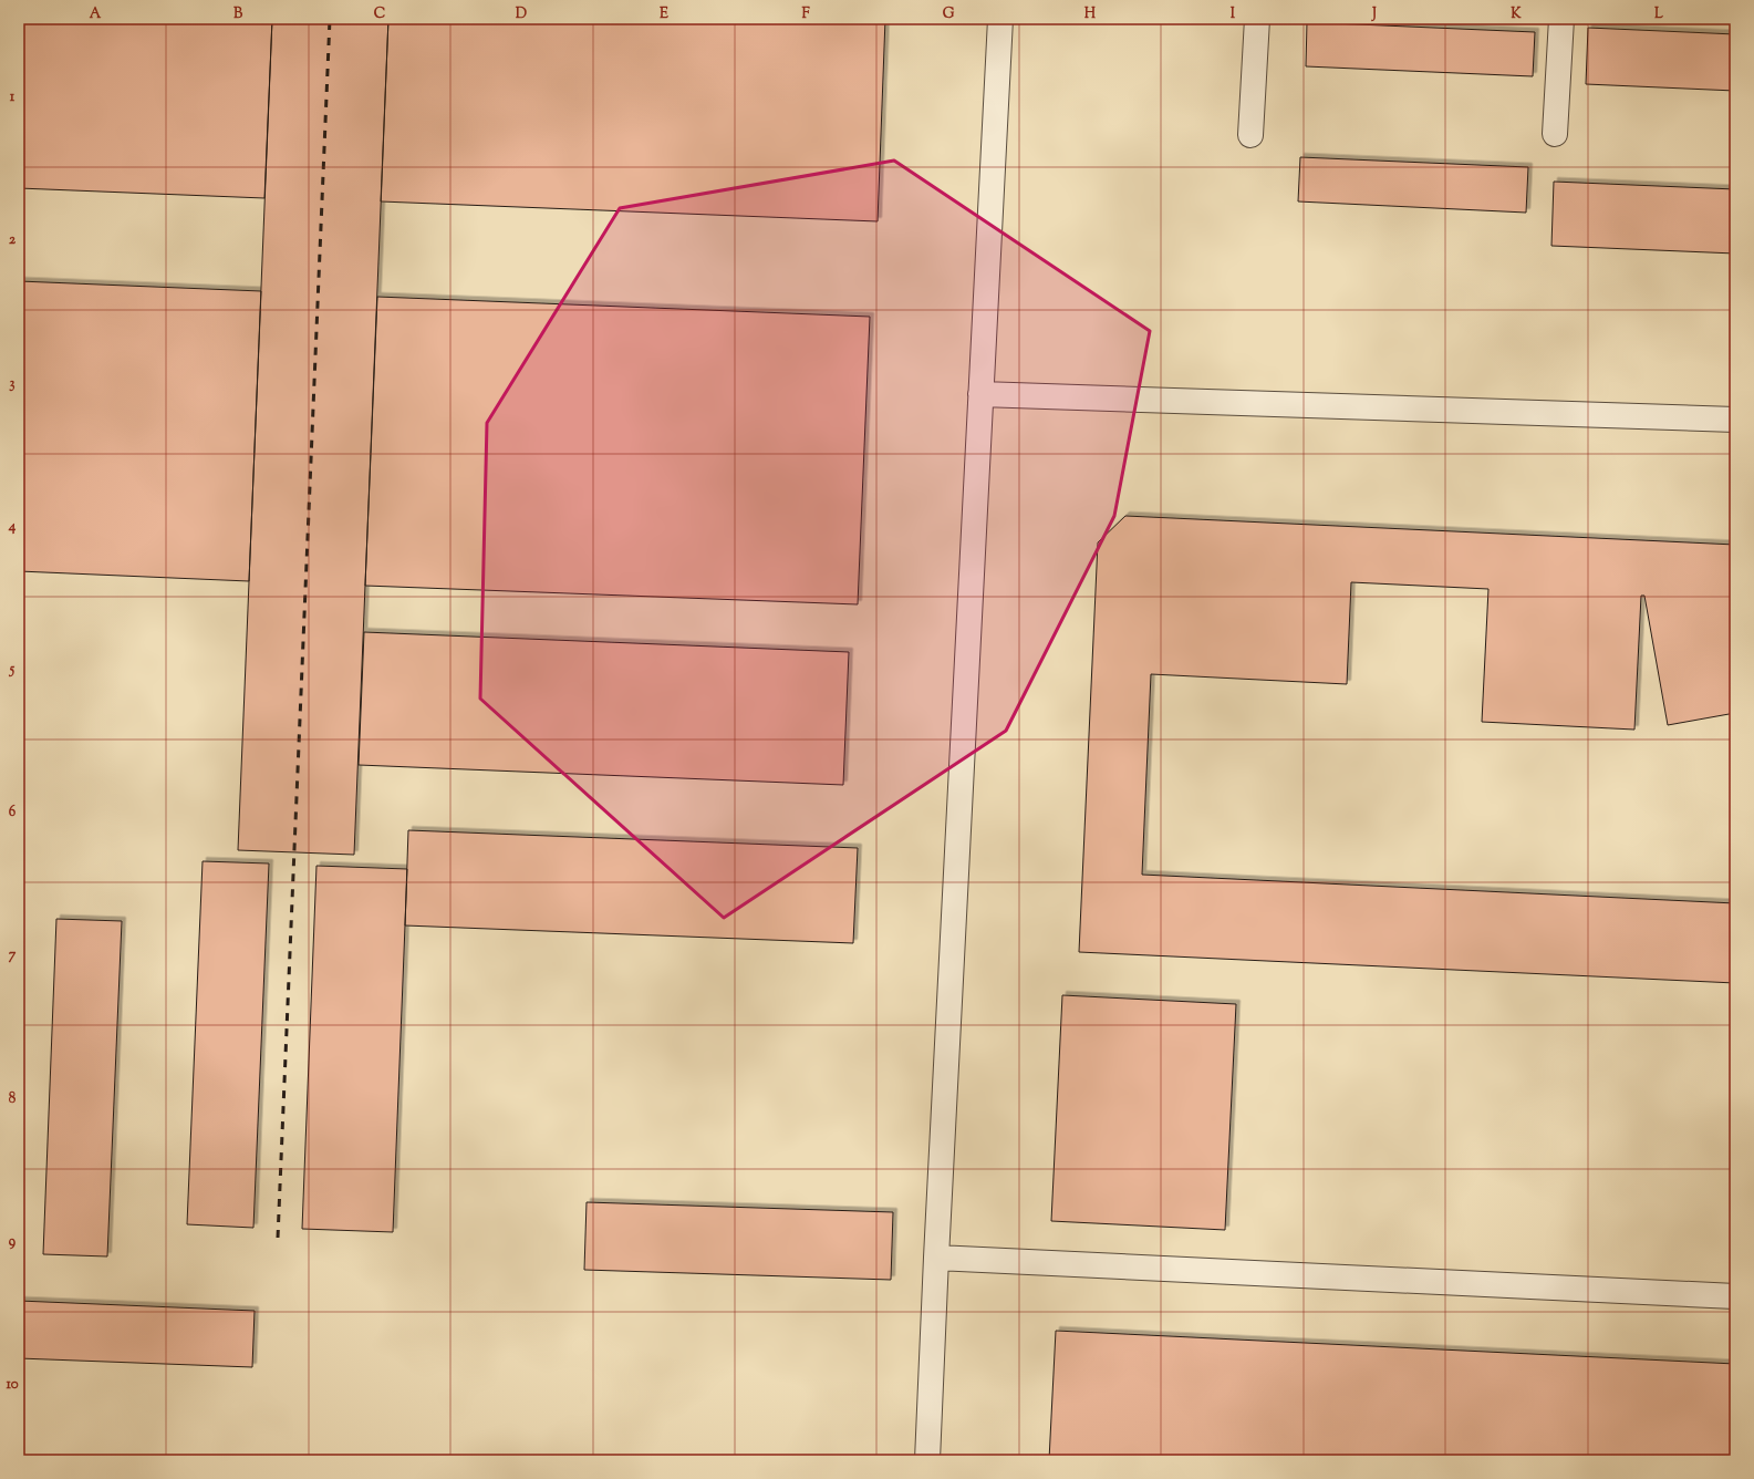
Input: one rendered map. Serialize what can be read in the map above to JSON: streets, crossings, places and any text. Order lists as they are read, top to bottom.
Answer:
{
  "grid": {
    "columns": [
      "A",
      "B",
      "C",
      "D",
      "E",
      "F",
      "G",
      "H",
      "I",
      "J",
      "K",
      "L"
    ],
    "rows": [
      "1",
      "2",
      "3",
      "4",
      "5",
      "6",
      "7",
      "8",
      "9",
      "10"
    ]
  }
}
